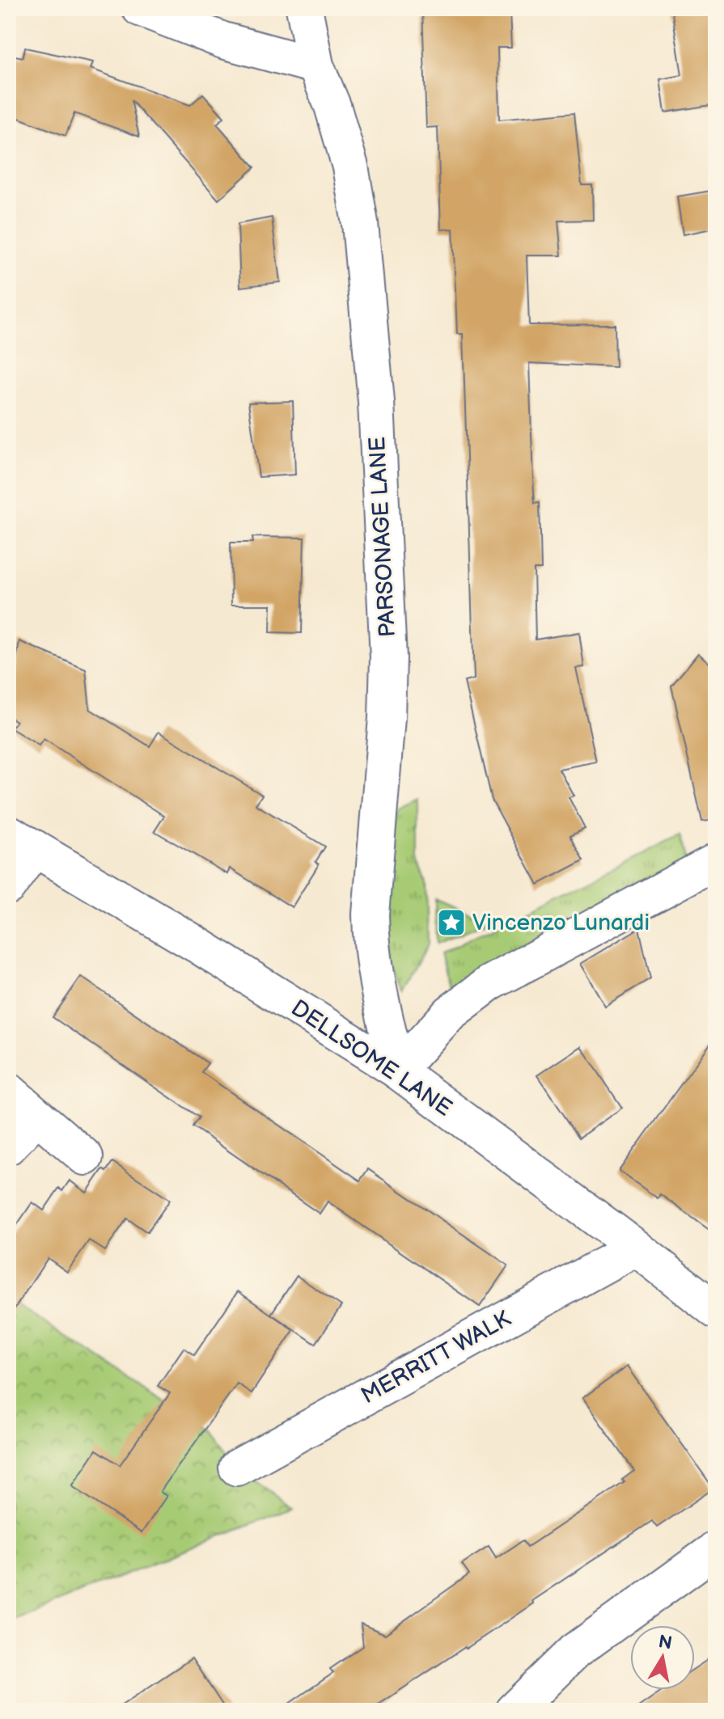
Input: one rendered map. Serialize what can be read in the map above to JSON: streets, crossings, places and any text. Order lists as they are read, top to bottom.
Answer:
{
  "streets": {
    "street": ["PARSONAGE LANE", "DELLSOME LANE", "MERRITT WALK"]
  },
  "crossings": [
    ["PARSONAGE LANE", "DELLSOME LANE"],
    ["DELLSOME LANE", "MERRITT WALK"]
  ],
  "places": {
    "place": ["Vincenzo Lunardi"]
  },
  "north": "top"
}
